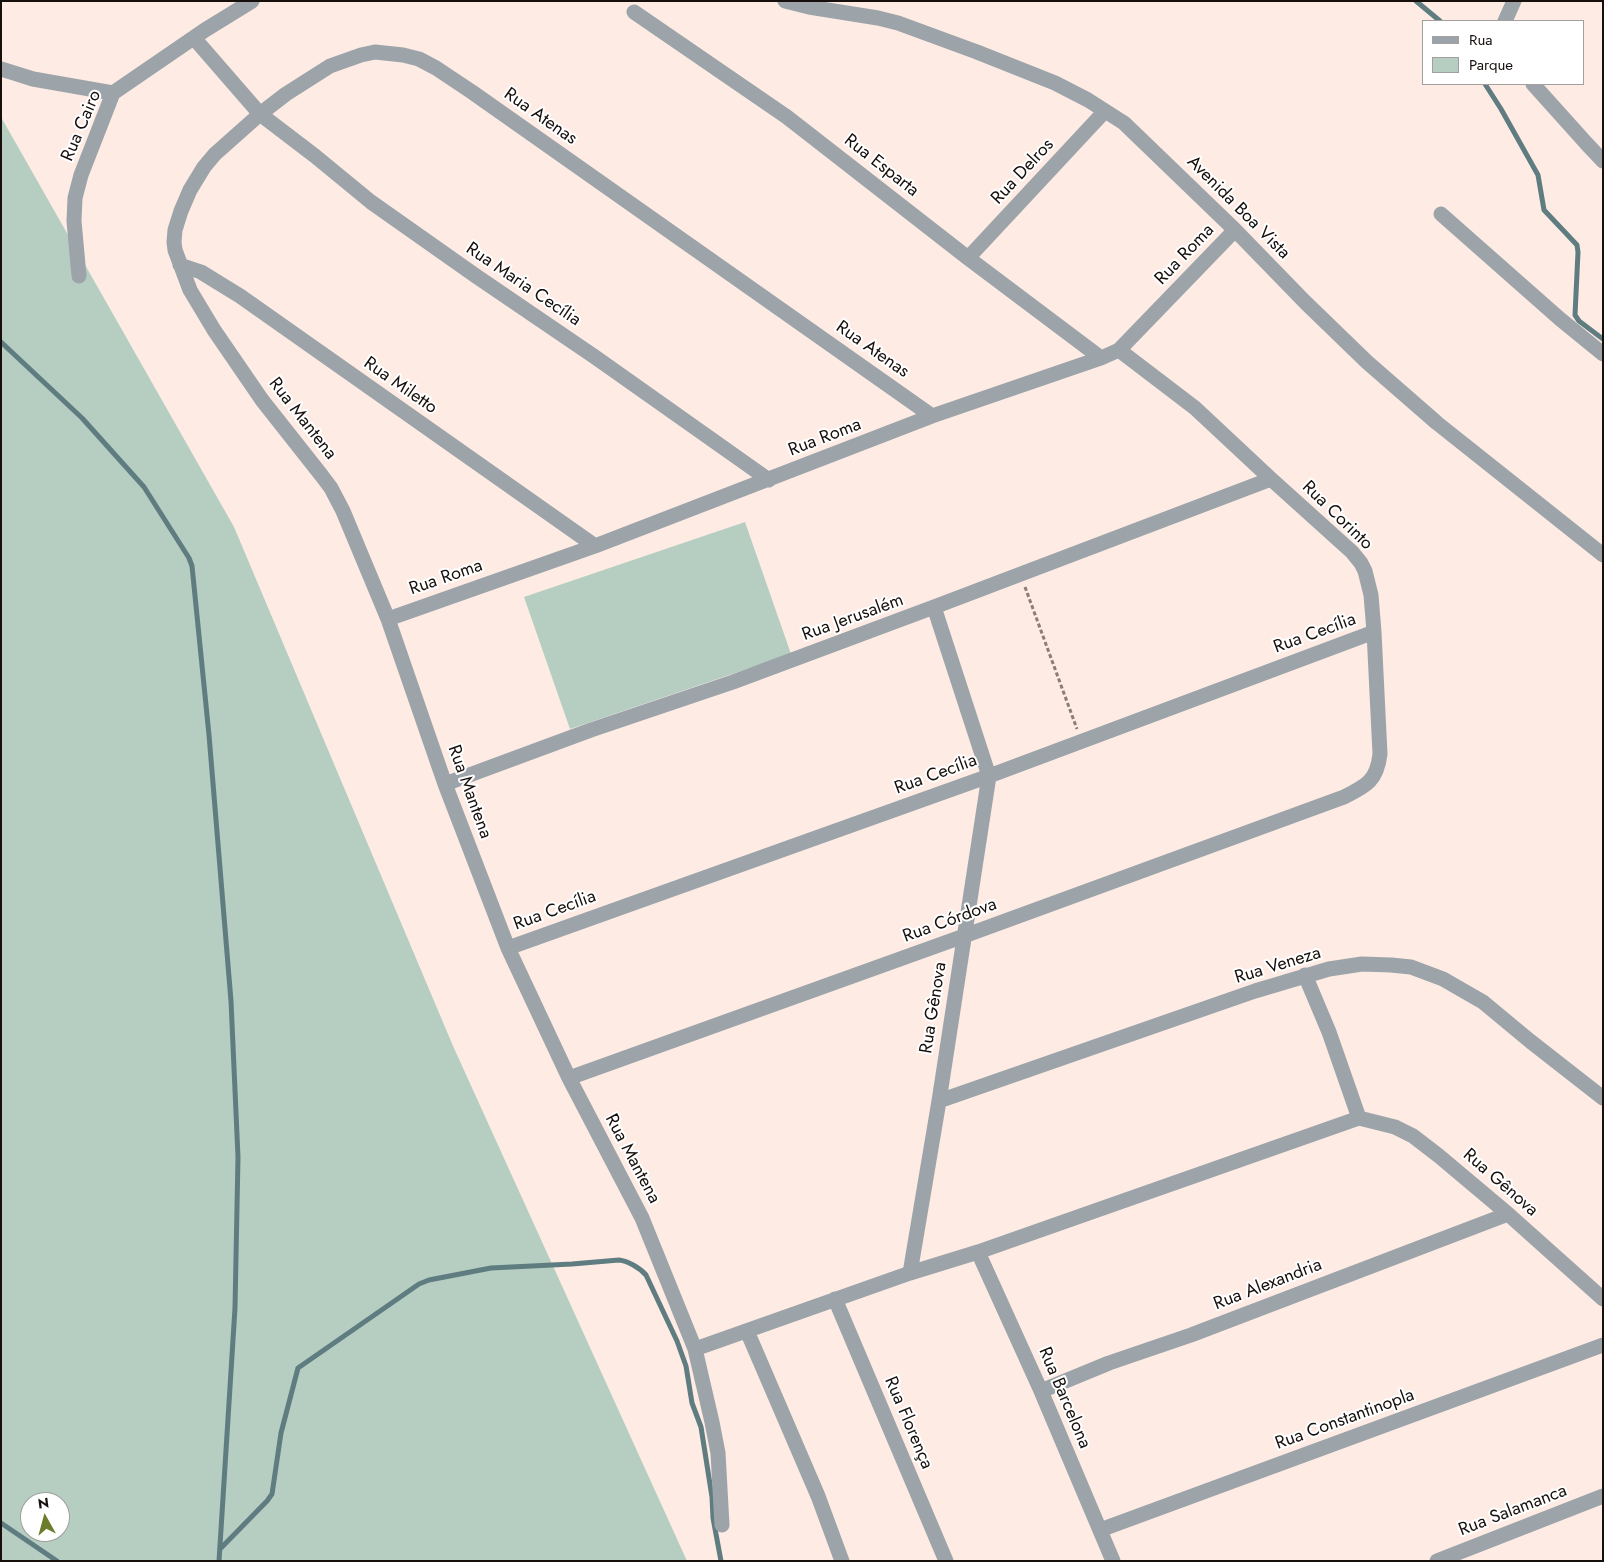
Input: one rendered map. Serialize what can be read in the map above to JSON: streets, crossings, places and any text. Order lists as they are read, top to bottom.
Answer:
{
  "streets": {
    "street": [
      "Rua Atenas",
      "Rua Cairo",
      "Rua Esparta",
      "Rua Delros",
      "Avenida Boa Vista",
      "Rua Roma",
      "Rua Maria Cecília",
      "Rua Miletto",
      "Rua Mantena",
      "Rua Corinto",
      "Rua Jerusalém",
      "Rua Cecília",
      "Rua Córdova",
      "Rua Veneza",
      "Rua Gênova",
      "Rua Alexandria",
      "Rua Barcelona",
      "Rua Constantinopla",
      "Rua Florença",
      "Rua Salamanca"
    ]
  },
  "crossings": [
    ["Rua Atenas", "Rua Roma"],
    ["Rua Atenas", "Rua Maria Cecília"],
    ["Rua Atenas", "Rua Miletto"],
    ["Rua Atenas", "Rua Mantena"],
    ["Rua Cairo", "Rua Maria Cecília"],
    ["Rua Esparta", "Rua Delros"],
    ["Rua Esparta", "Rua Roma"],
    ["Rua Delros", "Avenida Boa Vista"],
    ["Avenida Boa Vista", "Rua Roma"],
    ["Rua Roma", "Rua Maria Cecília"],
    ["Rua Roma", "Rua Miletto"],
    ["Rua Roma", "Rua Mantena"],
    ["Rua Roma", "Rua Corinto"],
    ["Rua Miletto", "Rua Mantena"],
    ["Rua Mantena", "Rua Jerusalém"],
    ["Rua Mantena", "Rua Cecília"],
    ["Rua Mantena", "Rua Córdova"],
    ["Rua Corinto", "Rua Jerusalém"],
    ["Rua Corinto", "Rua Cecília"],
    ["Rua Corinto", "Rua Córdova"],
    ["Rua Jerusalém", "Rua Gênova"],
    ["Rua Cecília", "Rua Gênova"],
    ["Rua Córdova", "Rua Gênova"],
    ["Rua Veneza", "Rua Gênova"],
    ["Rua Gênova", "Rua Alexandria"],
    ["Rua Alexandria", "Rua Barcelona"],
    ["Rua Barcelona", "Rua Constantinopla"]
  ],
  "legend": ["Rua", "Parque"],
  "north": "top"
}
